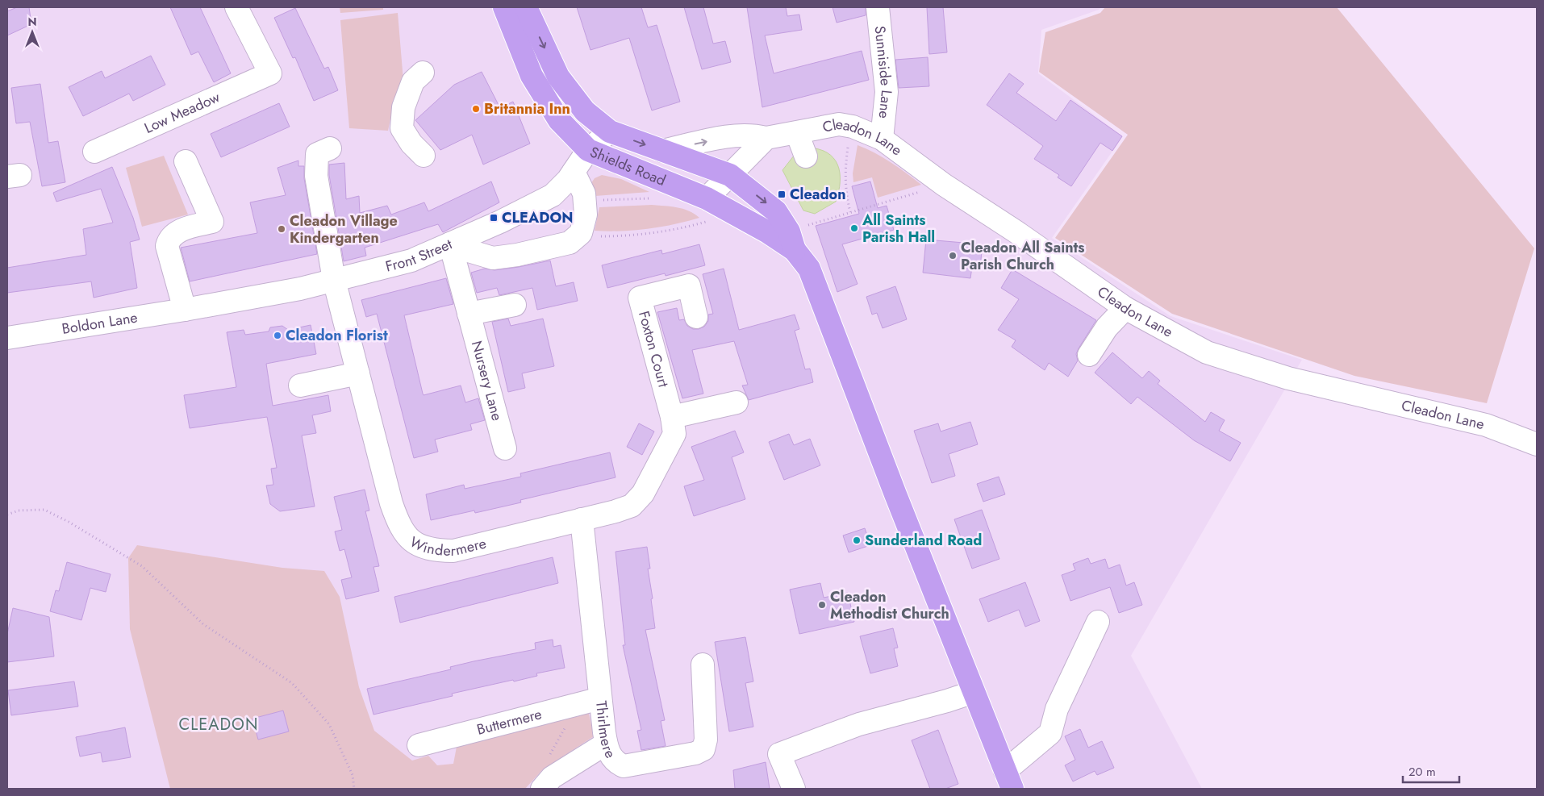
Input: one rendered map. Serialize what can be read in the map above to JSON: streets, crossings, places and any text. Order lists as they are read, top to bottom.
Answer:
{
  "streets": {
    "highway": ["Shields Road"],
    "street": [
      "Sunniside Lane",
      "Low Meadow",
      "Cleadon Lane",
      "Front Street",
      "Boldon Lane",
      "Foxton Court",
      "Nursery Lane",
      "Windermere",
      "Buttermere",
      "Thirlmere"
    ]
  },
  "crossings": [
    ["Sunniside Lane", "Cleadon Lane"],
    ["Cleadon Lane", "Shields Road"],
    ["Shields Road", "Front Street"],
    ["Front Street", "Boldon Lane"],
    ["Front Street", "Nursery Lane"],
    ["Front Street", "Windermere"],
    ["Foxton Court", "Windermere"],
    ["Windermere", "Thirlmere"],
    ["Buttermere", "Thirlmere"]
  ],
  "districts": ["CLEADON"],
  "places": {
    "other": [
      "Britannia Inn",
      "All Saints Parish Hall",
      "Cleadon Village Kindergarten",
      "Cleadon All Saints Parish Church",
      "Cleadon Florist",
      "Sunderland Road",
      "Cleadon Methodist Church"
    ],
    "transit": ["Cleadon", "CLEADON"]
  },
  "scale_bar": "20 m",
  "north": "top"
}
